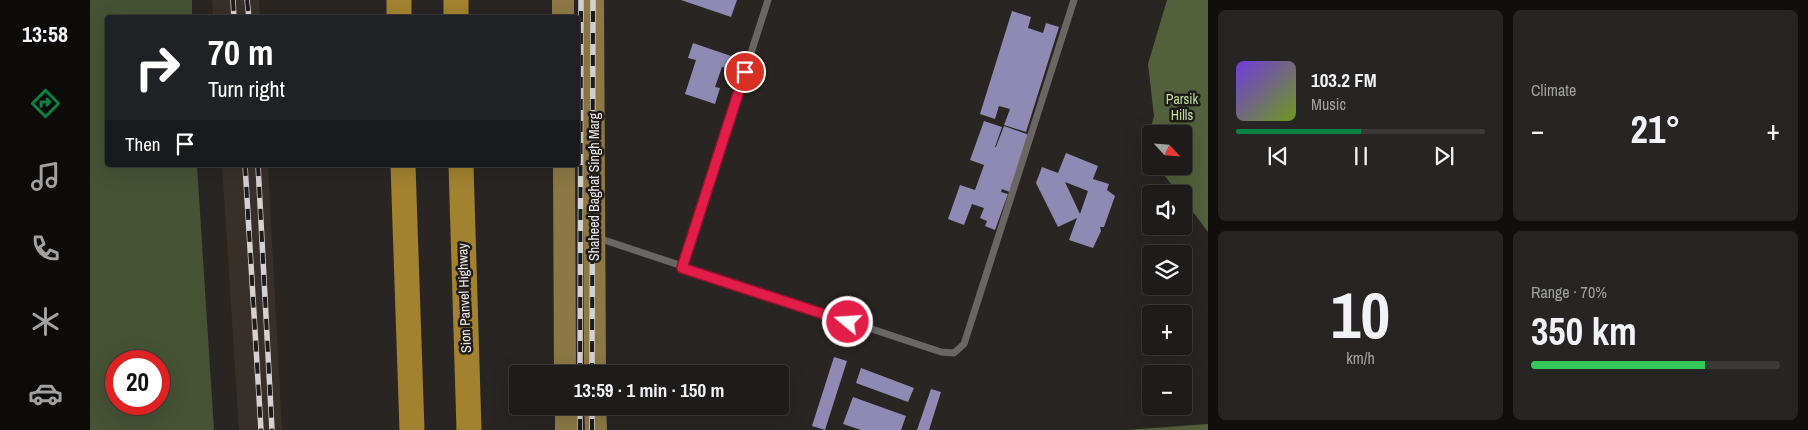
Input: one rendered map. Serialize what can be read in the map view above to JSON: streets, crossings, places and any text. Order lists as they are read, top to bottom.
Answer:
{
  "streets": {
    "highway": ["Sion Panvel Highway"],
    "main road": ["Shaheed Baghat Singh Marg"]
  },
  "parks": ["Parsik Hills"],
  "north": "bottom right",
  "page": {
    "tabs": "13:58",
    "tile": [
      "Climate",
      ["10", "km/h"],
      ["Range · 70%", "350 km"]
    ],
    "turn": ["70 m", "Turn right"],
    "song": ["103.2 FM", "Music"],
    "heat": ["−", "21°", "+"],
    "then": "Then",
    "map_buttons": ["+", "−"],
    "limit": "20",
    "trip": "13:59 · 1 min · 150 m"
  }
}
